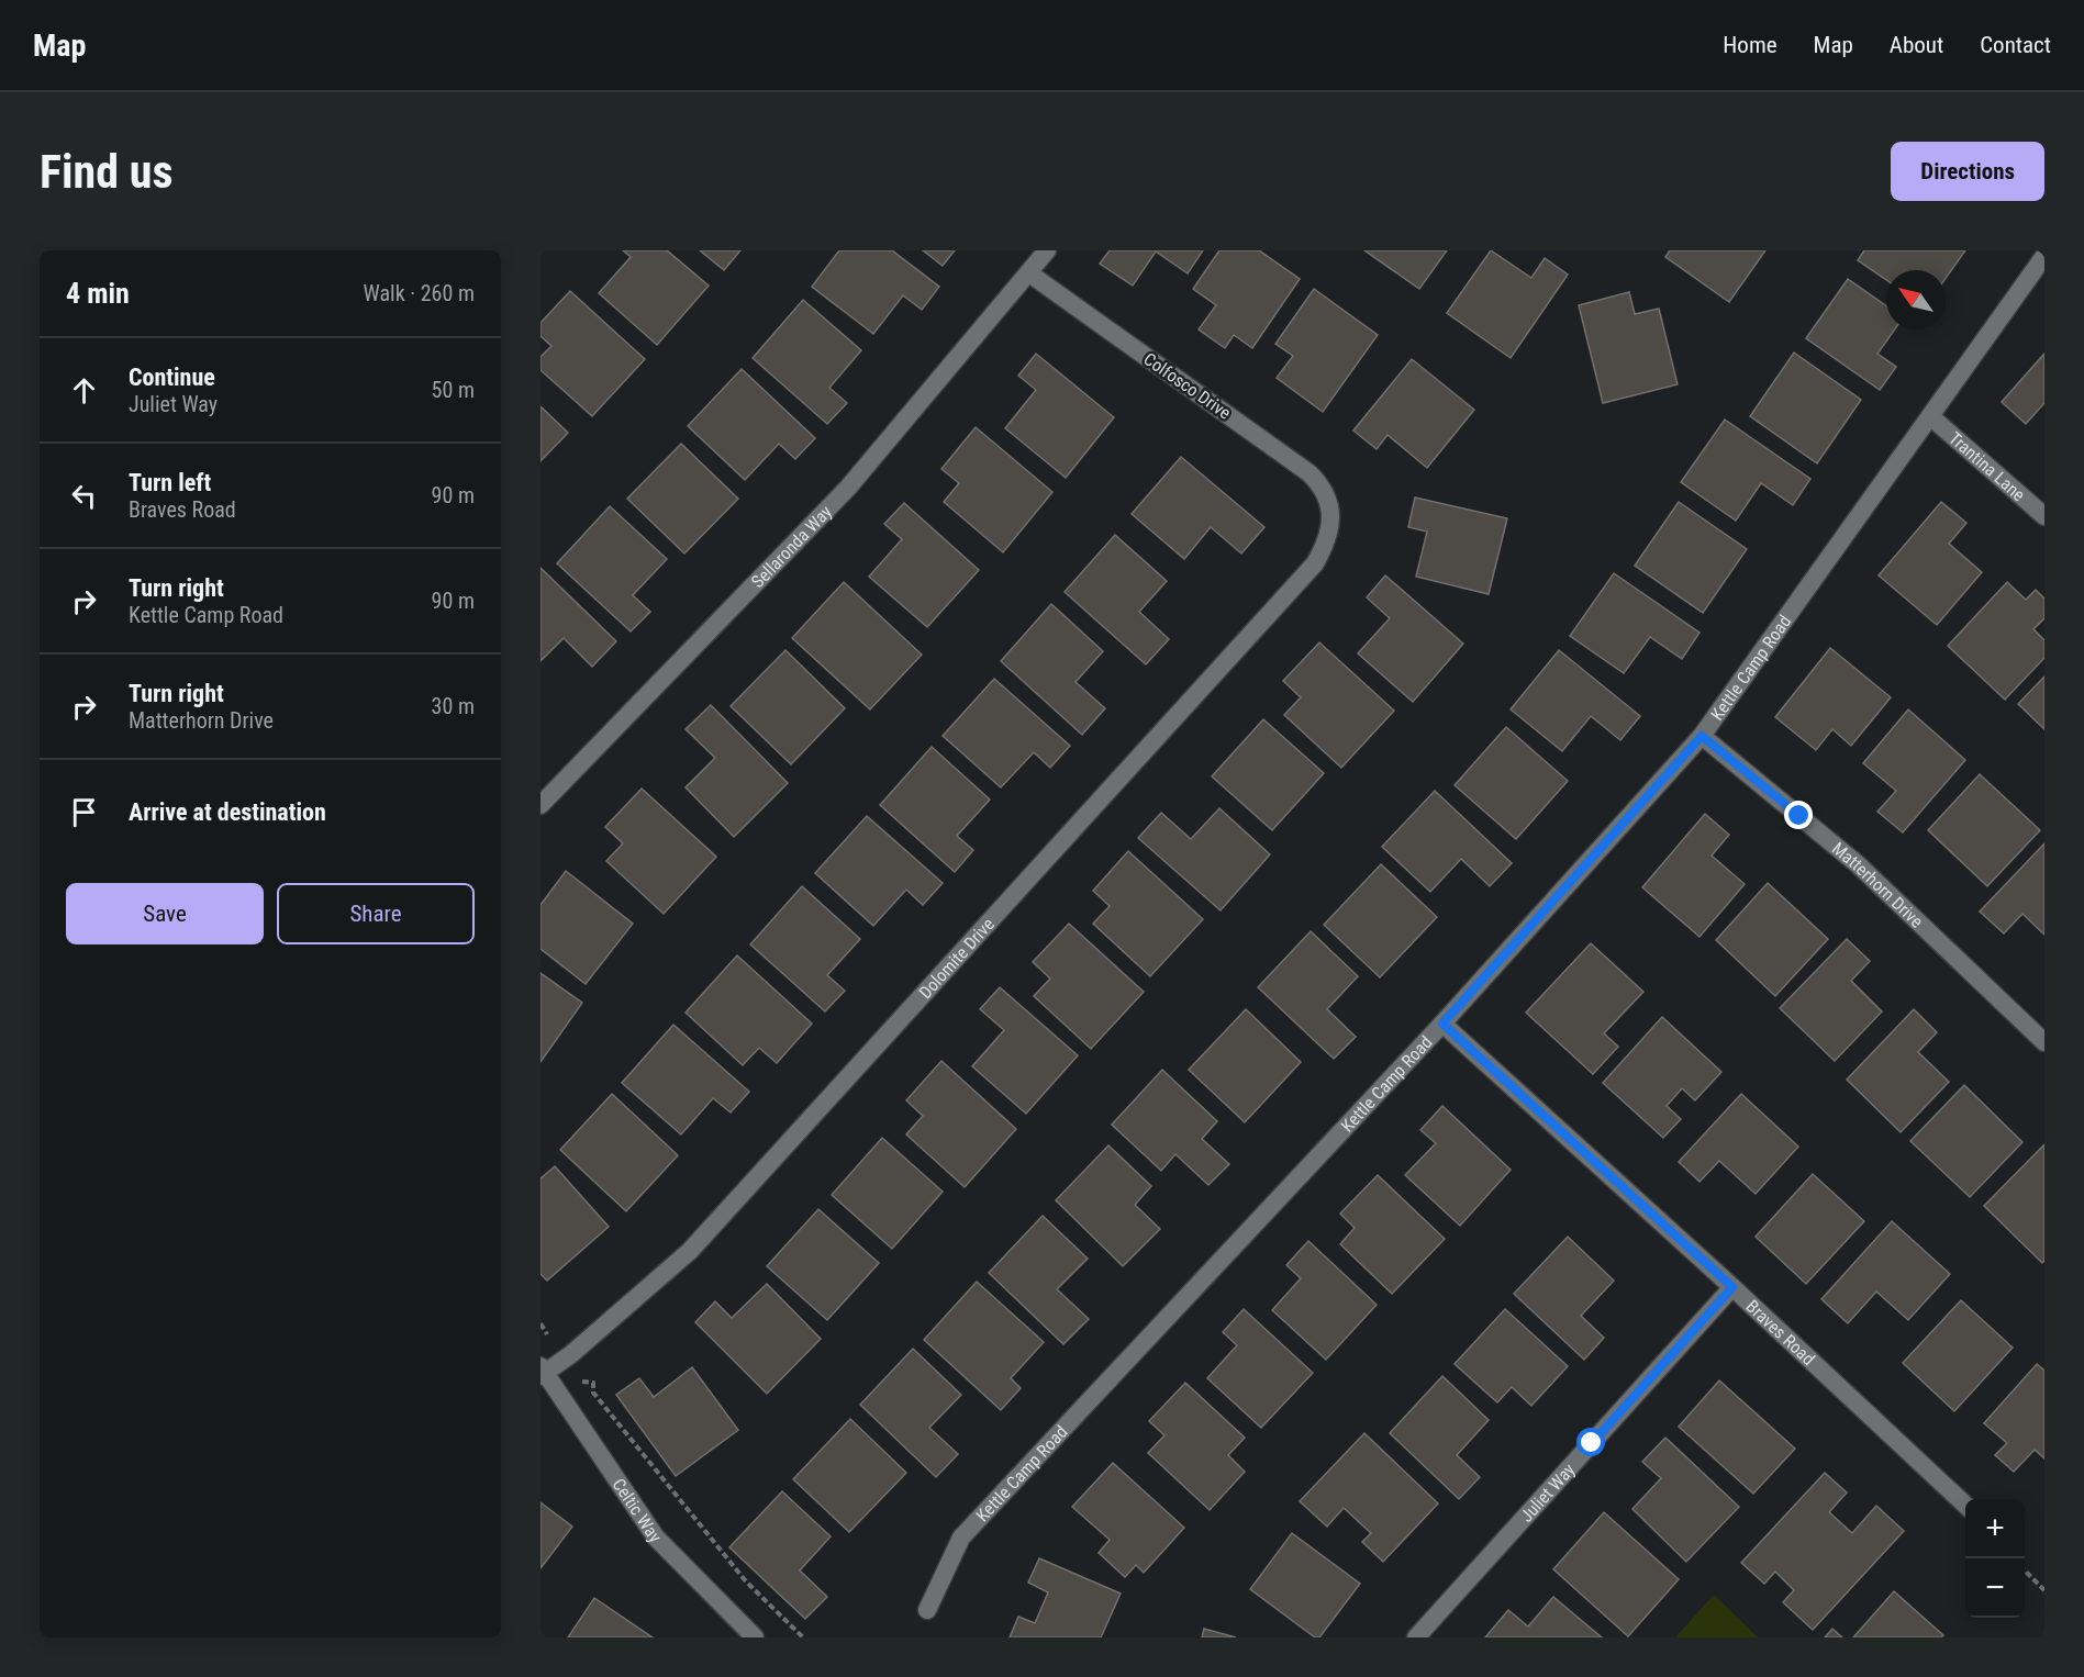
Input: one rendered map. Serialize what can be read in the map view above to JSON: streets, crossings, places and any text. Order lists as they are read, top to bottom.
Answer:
{
  "streets": {
    "street": [
      "Colfosco Drive",
      "Trantina Lane",
      "Sellaronda Way",
      "Kettle Camp Road",
      "Matterhorn Drive",
      "Dolomite Drive",
      "Braves Road",
      "Juliet Way",
      "Celtic Way"
    ]
  },
  "crossings": [
    ["Colfosco Drive", "Sellaronda Way"],
    ["Colfosco Drive", "Dolomite Drive"],
    ["Trantina Lane", "Kettle Camp Road"],
    ["Kettle Camp Road", "Matterhorn Drive"],
    ["Kettle Camp Road", "Braves Road"],
    ["Dolomite Drive", "Celtic Way"],
    ["Braves Road", "Juliet Way"]
  ],
  "north": "top left",
  "page": {
    "header": "Map",
    "nav": [
      "Home",
      "Map",
      "About",
      "Contact"
    ],
    "buttons": [
      "Directions",
      ["Save", "Share"]
    ],
    "title": "Find us",
    "heading": ["4 min", "Walk · 260 m"],
    "list": [
      ["Continue", "Juliet Way", "50 m"],
      ["Turn left", "Braves Road", "90 m"],
      ["Turn right", "Kettle Camp Road", "90 m"],
      ["Turn right", "Matterhorn Drive", "30 m"],
      "Arrive at destination"
    ],
    "map_buttons": ["+", "−"]
  }
}
